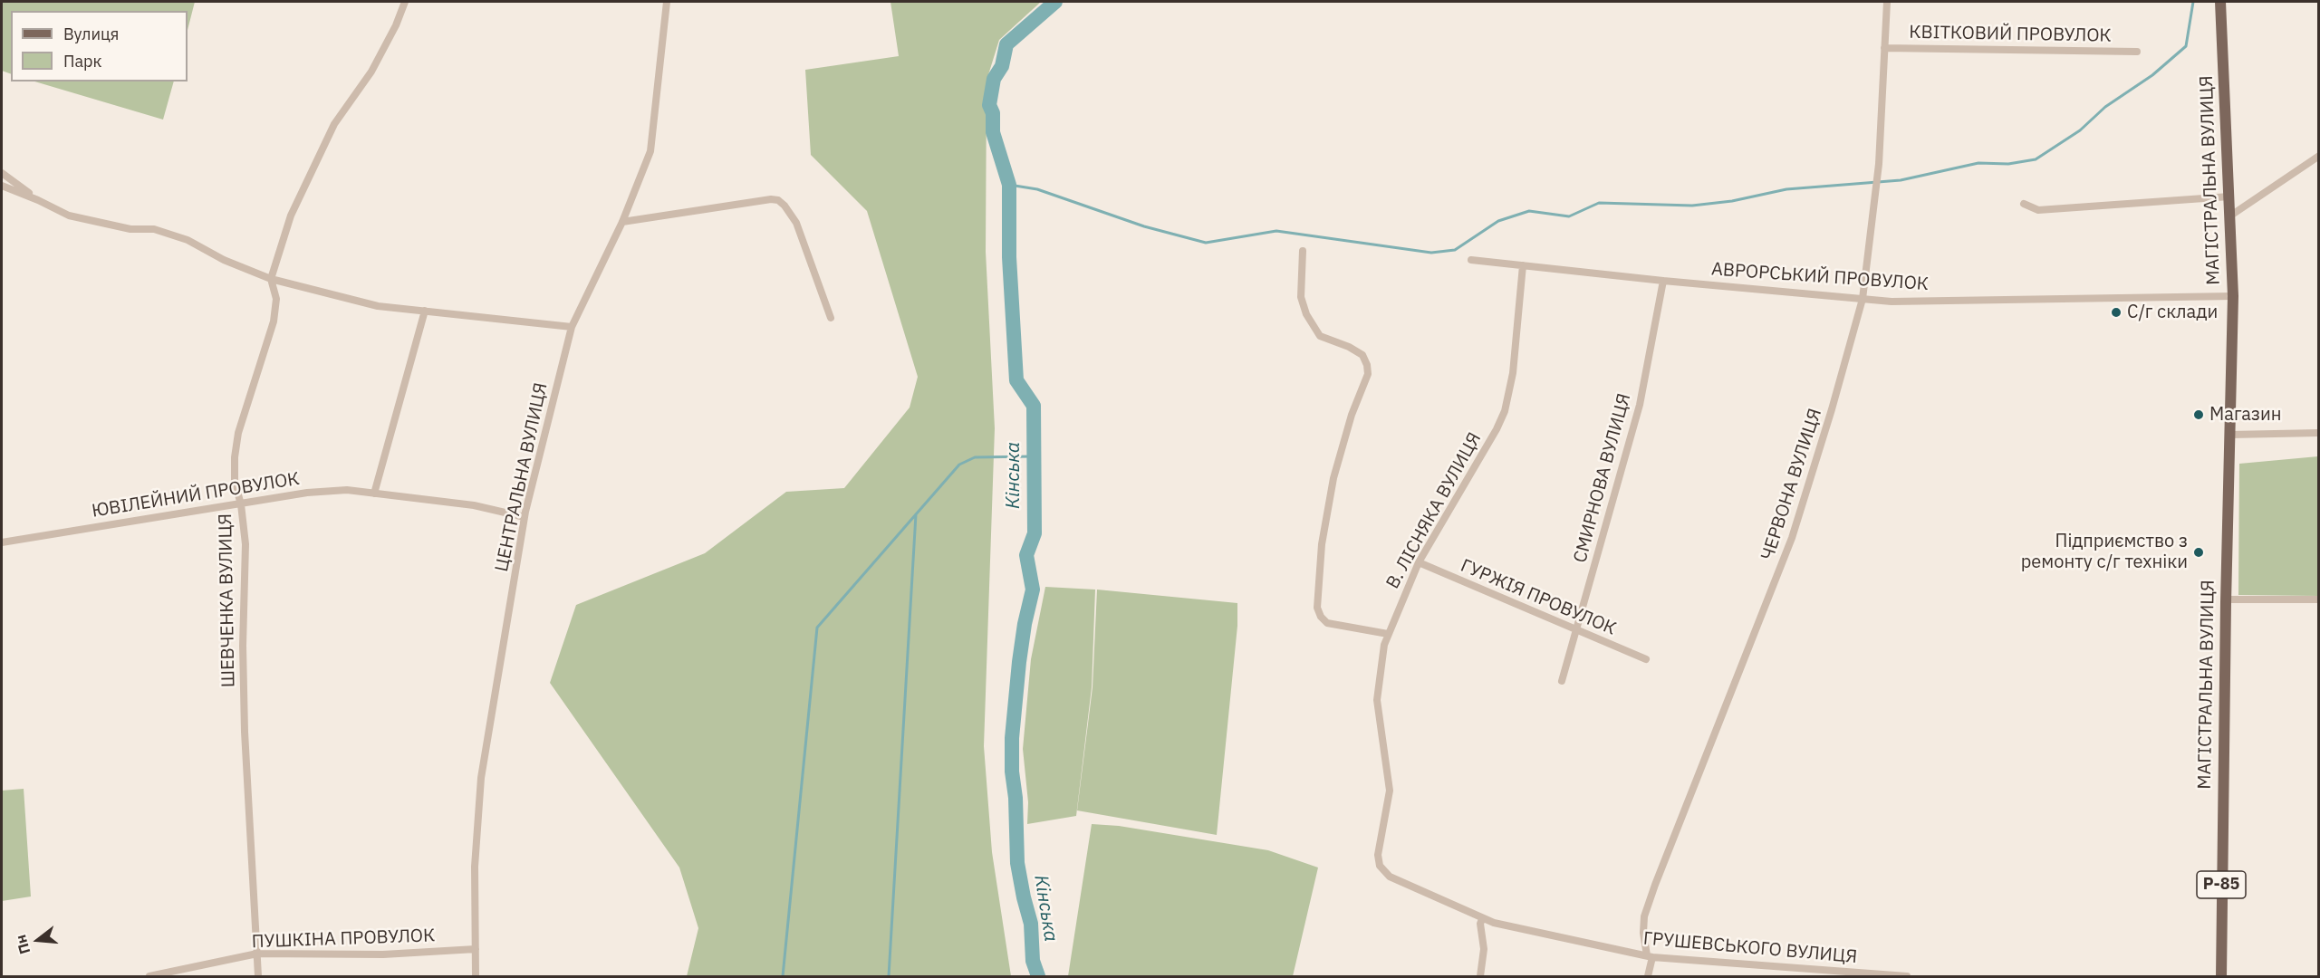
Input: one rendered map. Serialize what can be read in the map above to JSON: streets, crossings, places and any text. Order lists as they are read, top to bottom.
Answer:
{
  "streets": {
    "main road": ["МАГІСТРАЛЬНА ВУЛИЦЯ", "Р-85"],
    "street": [
      "КВІТКОВИЙ ПРОВУЛОК",
      "АВРОРСЬКИЙ ПРОВУЛОК",
      "ЦЕНТРАЛЬНА ВУЛИЦЯ",
      "СМИРНОВА ВУЛИЦЯ",
      "ЧЕРВОНА ВУЛИЦЯ",
      "ЮВІЛЕЙНИЙ ПРОВУЛОК",
      "В. ЛІСНЯКА ВУЛИЦЯ",
      "ГУРЖІЯ ПРОВУЛОК",
      "ШЕВЧЕНКА ВУЛИЦЯ",
      "ПУШКІНА ПРОВУЛОК",
      "ГРУШЕВСЬКОГО ВУЛИЦЯ"
    ]
  },
  "crossings": [
    ["КВІТКОВИЙ ПРОВУЛОК", "ЧЕРВОНА ВУЛИЦЯ"],
    ["МАГІСТРАЛЬНА ВУЛИЦЯ", "АВРОРСЬКИЙ ПРОВУЛОК"],
    ["АВРОРСЬКИЙ ПРОВУЛОК", "СМИРНОВА ВУЛИЦЯ"],
    ["АВРОРСЬКИЙ ПРОВУЛОК", "ЧЕРВОНА ВУЛИЦЯ"],
    ["АВРОРСЬКИЙ ПРОВУЛОК", "В. ЛІСНЯКА ВУЛИЦЯ"],
    ["ЦЕНТРАЛЬНА ВУЛИЦЯ", "ЮВІЛЕЙНИЙ ПРОВУЛОК"],
    ["ЦЕНТРАЛЬНА ВУЛИЦЯ", "ПУШКІНА ПРОВУЛОК"],
    ["СМИРНОВА ВУЛИЦЯ", "ГУРЖІЯ ПРОВУЛОК"],
    ["ЧЕРВОНА ВУЛИЦЯ", "ГРУШЕВСЬКОГО ВУЛИЦЯ"],
    ["ЮВІЛЕЙНИЙ ПРОВУЛОК", "ШЕВЧЕНКА ВУЛИЦЯ"],
    ["В. ЛІСНЯКА ВУЛИЦЯ", "ГУРЖІЯ ПРОВУЛОК"],
    ["В. ЛІСНЯКА ВУЛИЦЯ", "ГРУШЕВСЬКОГО ВУЛИЦЯ"],
    ["ШЕВЧЕНКА ВУЛИЦЯ", "ПУШКІНА ПРОВУЛОК"]
  ],
  "water": ["Кінська"],
  "places": ["С/г склади", "Магазин", "Підприємство з ремонту с/г техніки"],
  "legend": ["Вулиця", "Парк"],
  "north": "left"
}
